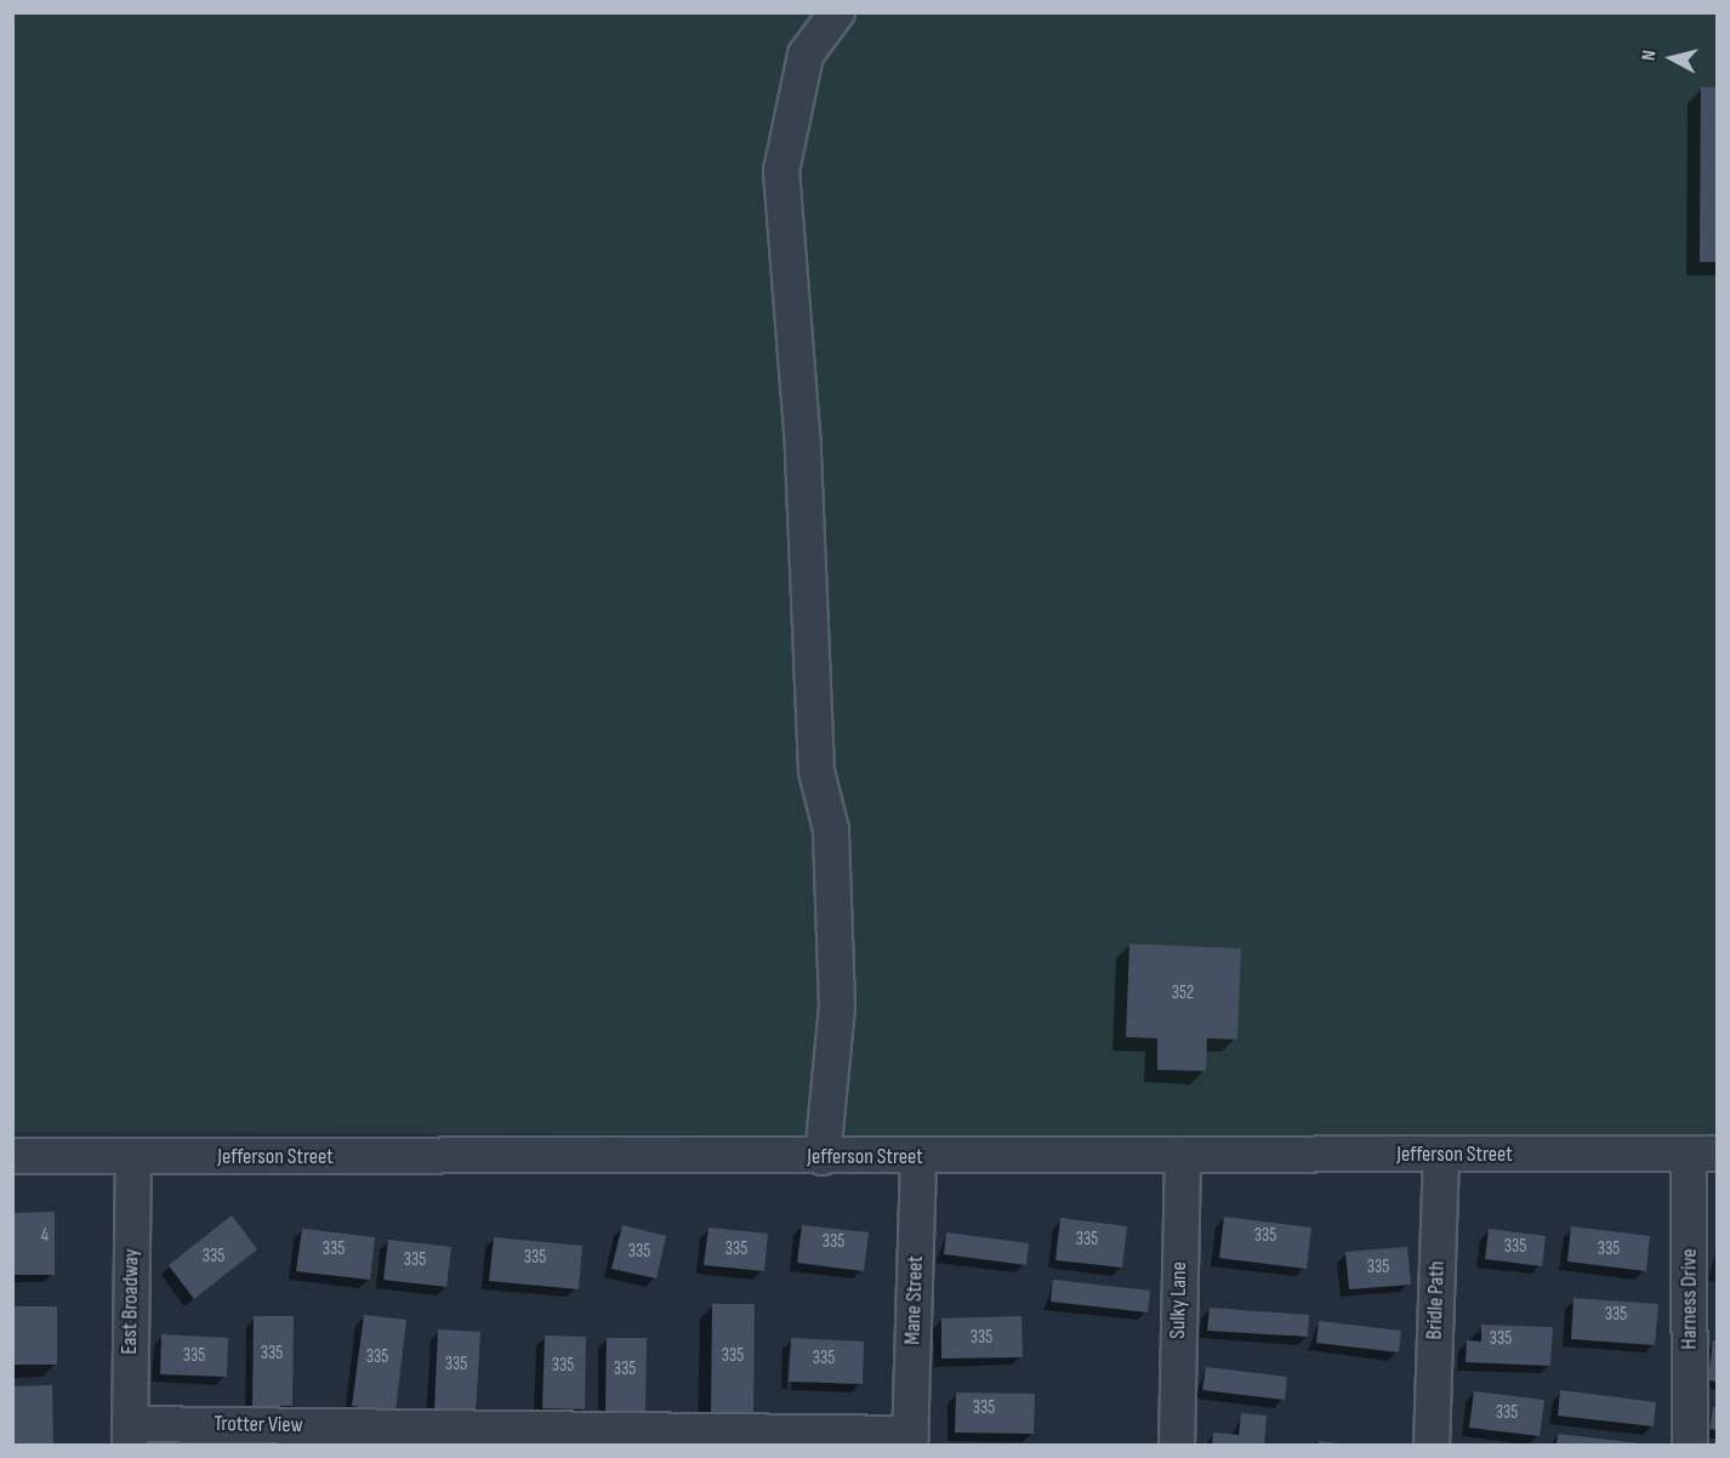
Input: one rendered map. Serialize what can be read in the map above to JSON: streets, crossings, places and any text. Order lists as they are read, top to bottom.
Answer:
{
  "streets": {
    "street": [
      "Jefferson Street",
      "Harness Drive",
      "Mane Street",
      "Sulky Lane",
      "Bridle Path",
      "East Broadway",
      "Trotter View"
    ]
  },
  "crossings": [
    ["Jefferson Street", "Harness Drive"],
    ["Jefferson Street", "Mane Street"],
    ["Jefferson Street", "Sulky Lane"],
    ["Jefferson Street", "Bridle Path"],
    ["Jefferson Street", "East Broadway"],
    ["Mane Street", "Trotter View"],
    ["East Broadway", "Trotter View"]
  ],
  "house_numbers": [
    "352",
    "4",
    "335",
    "335",
    "335",
    "335",
    "335",
    "335",
    "335",
    "335",
    "335",
    "335",
    "335",
    "335",
    "335",
    "335",
    "335",
    "335",
    "335",
    "335",
    "335",
    "335",
    "335",
    "335",
    "335",
    "335",
    "335"
  ],
  "north": "left"
}
